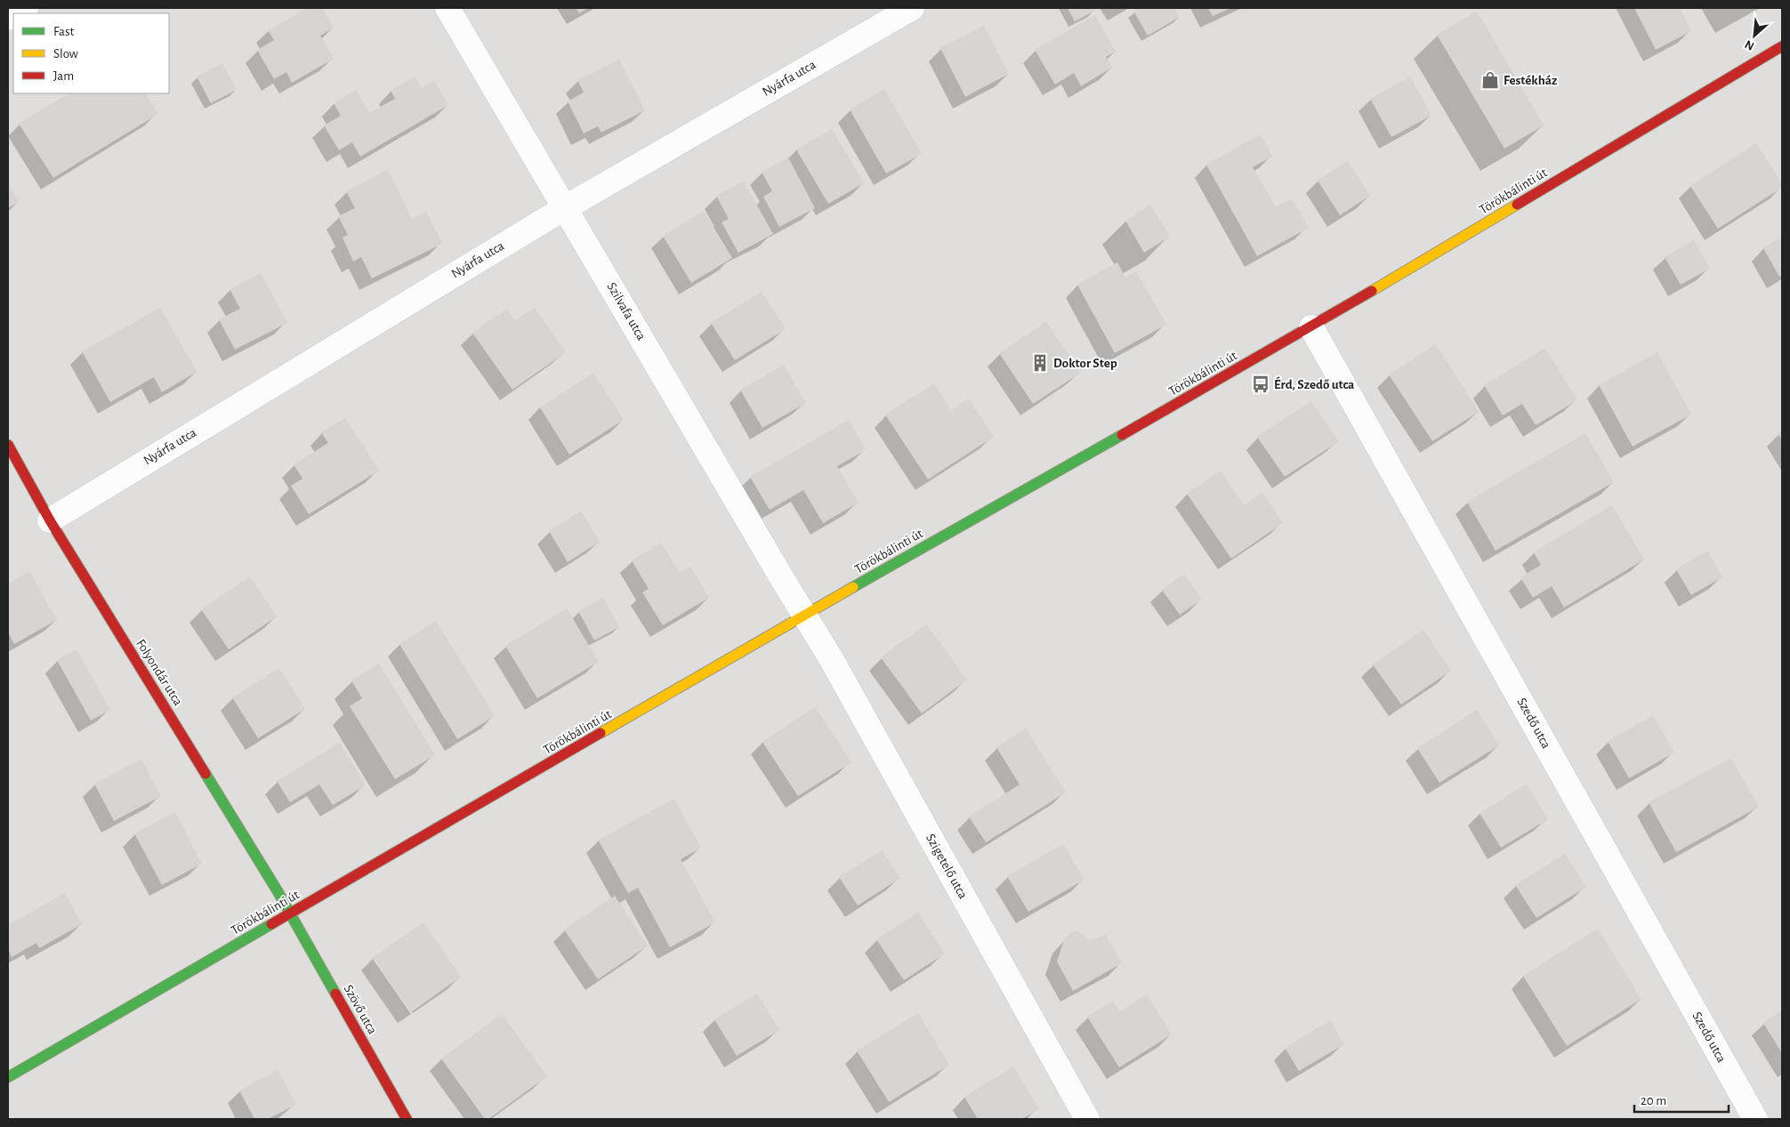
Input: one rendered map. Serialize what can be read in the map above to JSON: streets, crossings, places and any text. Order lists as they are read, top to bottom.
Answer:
{
  "streets": {
    "main road": ["Törökbálinti út", "Folyondár utca", "Szövő utca"],
    "street": [
      "Nyárfa utca",
      "Szilvafa utca",
      "Szedő utca",
      "Szigetelő utca"
    ]
  },
  "crossings": [
    ["Nyárfa utca", "Szilvafa utca"],
    ["Nyárfa utca", "Folyondár utca"],
    ["Törökbálinti út", "Szilvafa utca"],
    ["Törökbálinti út", "Folyondár utca"],
    ["Törökbálinti út", "Szedő utca"],
    ["Törökbálinti út", "Szigetelő utca"],
    ["Törökbálinti út", "Szövő utca"],
    ["Szilvafa utca", "Szigetelő utca"],
    ["Folyondár utca", "Szövő utca"]
  ],
  "places": {
    "shop": ["Festékház"],
    "building": ["Doktor Step"],
    "bus stop": ["Érd, Szedő utca"]
  },
  "legend": ["Fast", "Slow", "Jam"],
  "scale_bar": "20 m",
  "north": "bottom left"
}
